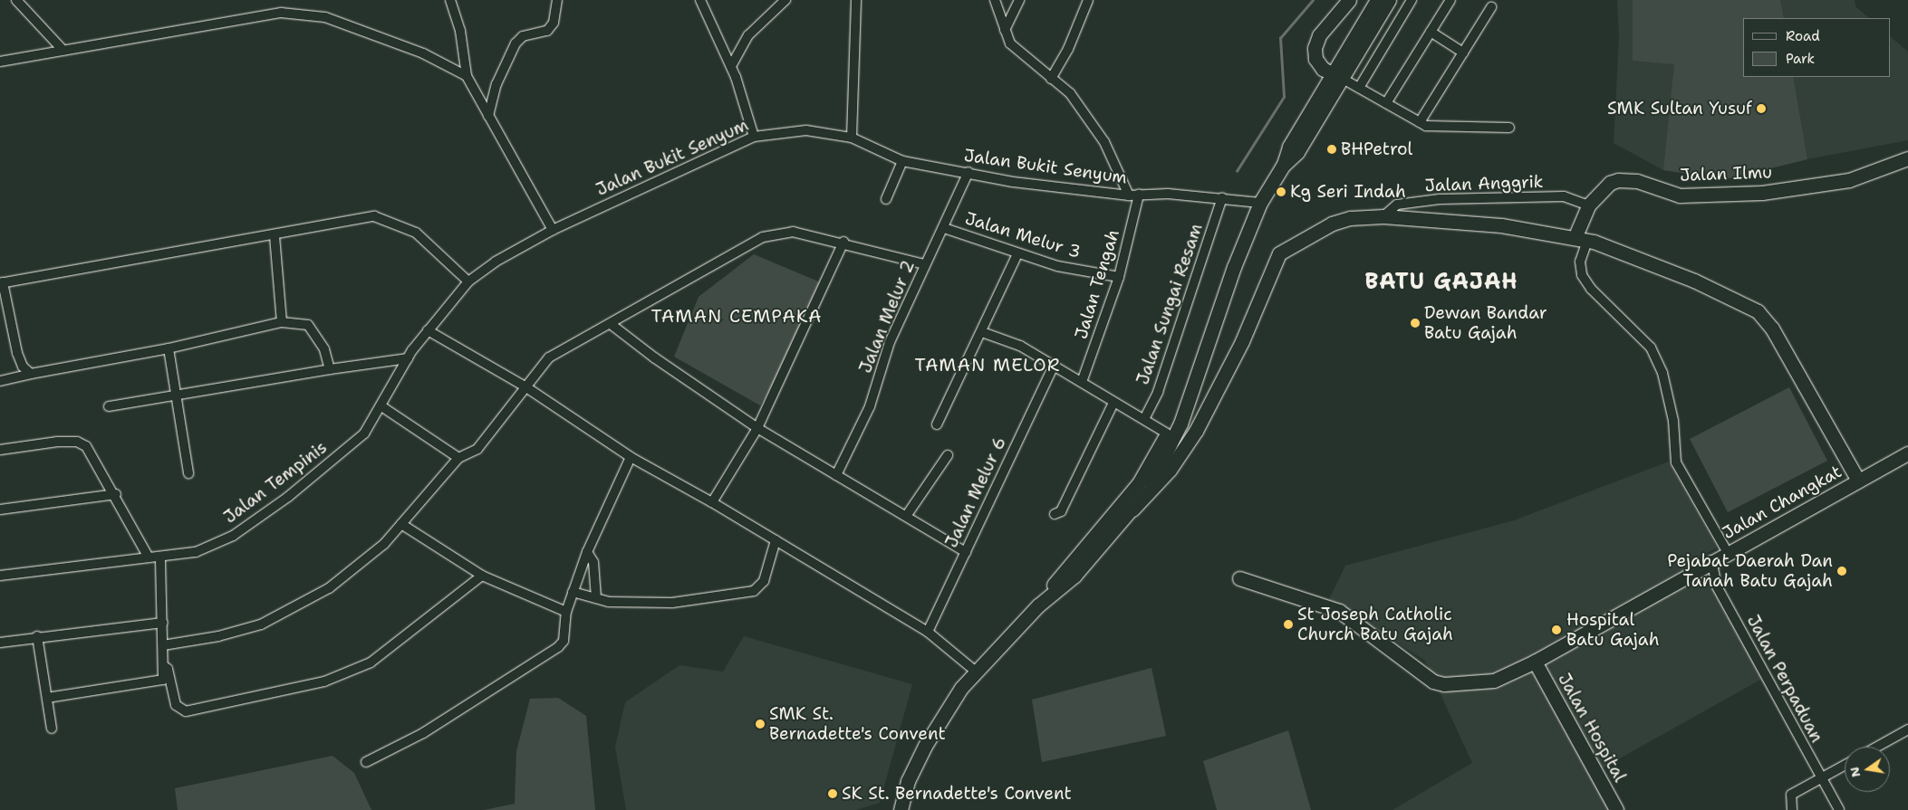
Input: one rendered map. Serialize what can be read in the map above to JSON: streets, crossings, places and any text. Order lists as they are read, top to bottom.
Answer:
{
  "streets": {
    "street": [
      "Jalan Bukit Senyum",
      "Jalan Ilmu",
      "Jalan Anggrik",
      "Jalan Melur 3",
      "Jalan Tengah",
      "Jalan Sungai Resam",
      "Jalan Melur 2",
      "Jalan Tempinis",
      "Jalan Melur 6",
      "Jalan Changkat",
      "Jalan Perpaduan",
      "Jalan Hospital"
    ]
  },
  "crossings": [
    ["Jalan Bukit Senyum", "Jalan Tengah"],
    ["Jalan Bukit Senyum", "Jalan Sungai Resam"],
    ["Jalan Bukit Senyum", "Jalan Melur 2"],
    ["Jalan Bukit Senyum", "Jalan Tempinis"],
    ["Jalan Ilmu", "Jalan Anggrik"],
    ["Jalan Melur 3", "Jalan Tengah"],
    ["Jalan Melur 3", "Jalan Melur 2"],
    ["Jalan Changkat", "Jalan Perpaduan"],
    ["Jalan Changkat", "Jalan Hospital"]
  ],
  "districts": ["BATU GAJAH", "TAMAN CEMPAKA", "TAMAN MELOR"],
  "places": [
    "SMK Sultan Yusuf",
    "BHPetrol",
    "Kg Seri Indah",
    "Dewan Bandar Batu Gajah",
    "Pejabat Daerah Dan Tanah Batu Gajah",
    "St Joseph Catholic Church Batu Gajah",
    "Hospital Batu Gajah",
    "SMK St. Bernadette's Convent",
    "SK St. Bernadette's Convent"
  ],
  "legend": ["Road", "Park"],
  "north": "left"
}
